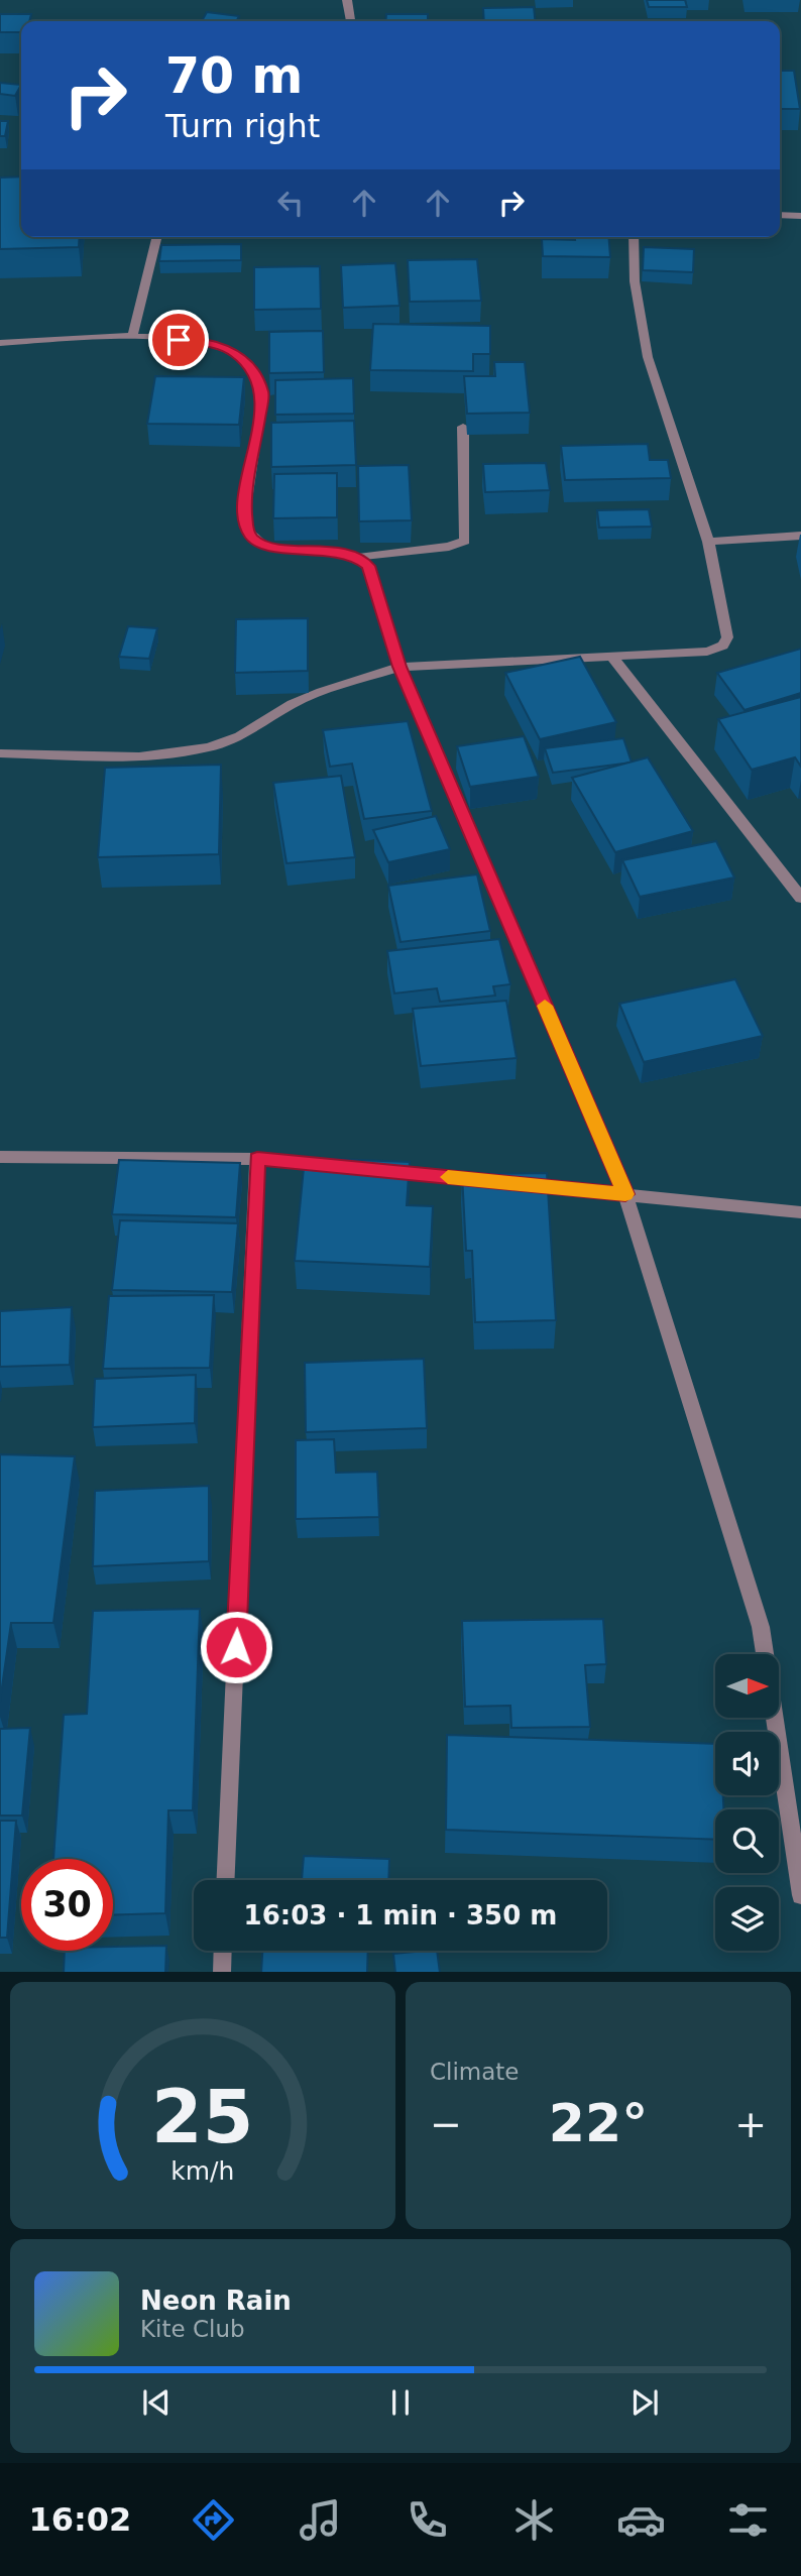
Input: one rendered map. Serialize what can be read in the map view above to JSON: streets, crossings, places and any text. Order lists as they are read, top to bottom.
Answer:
{
  "north": "right",
  "page": {
    "turn": ["70 m", "Turn right"],
    "limit": "30",
    "trip": "16:03 · 1 min · 350 m",
    "tile": "Climate",
    "heat": ["−", "22°", "+"],
    "song": ["Neon Rain", "Kite Club"],
    "tabs": "16:02",
    "gauge": ["25", "km/h"]
  }
}
